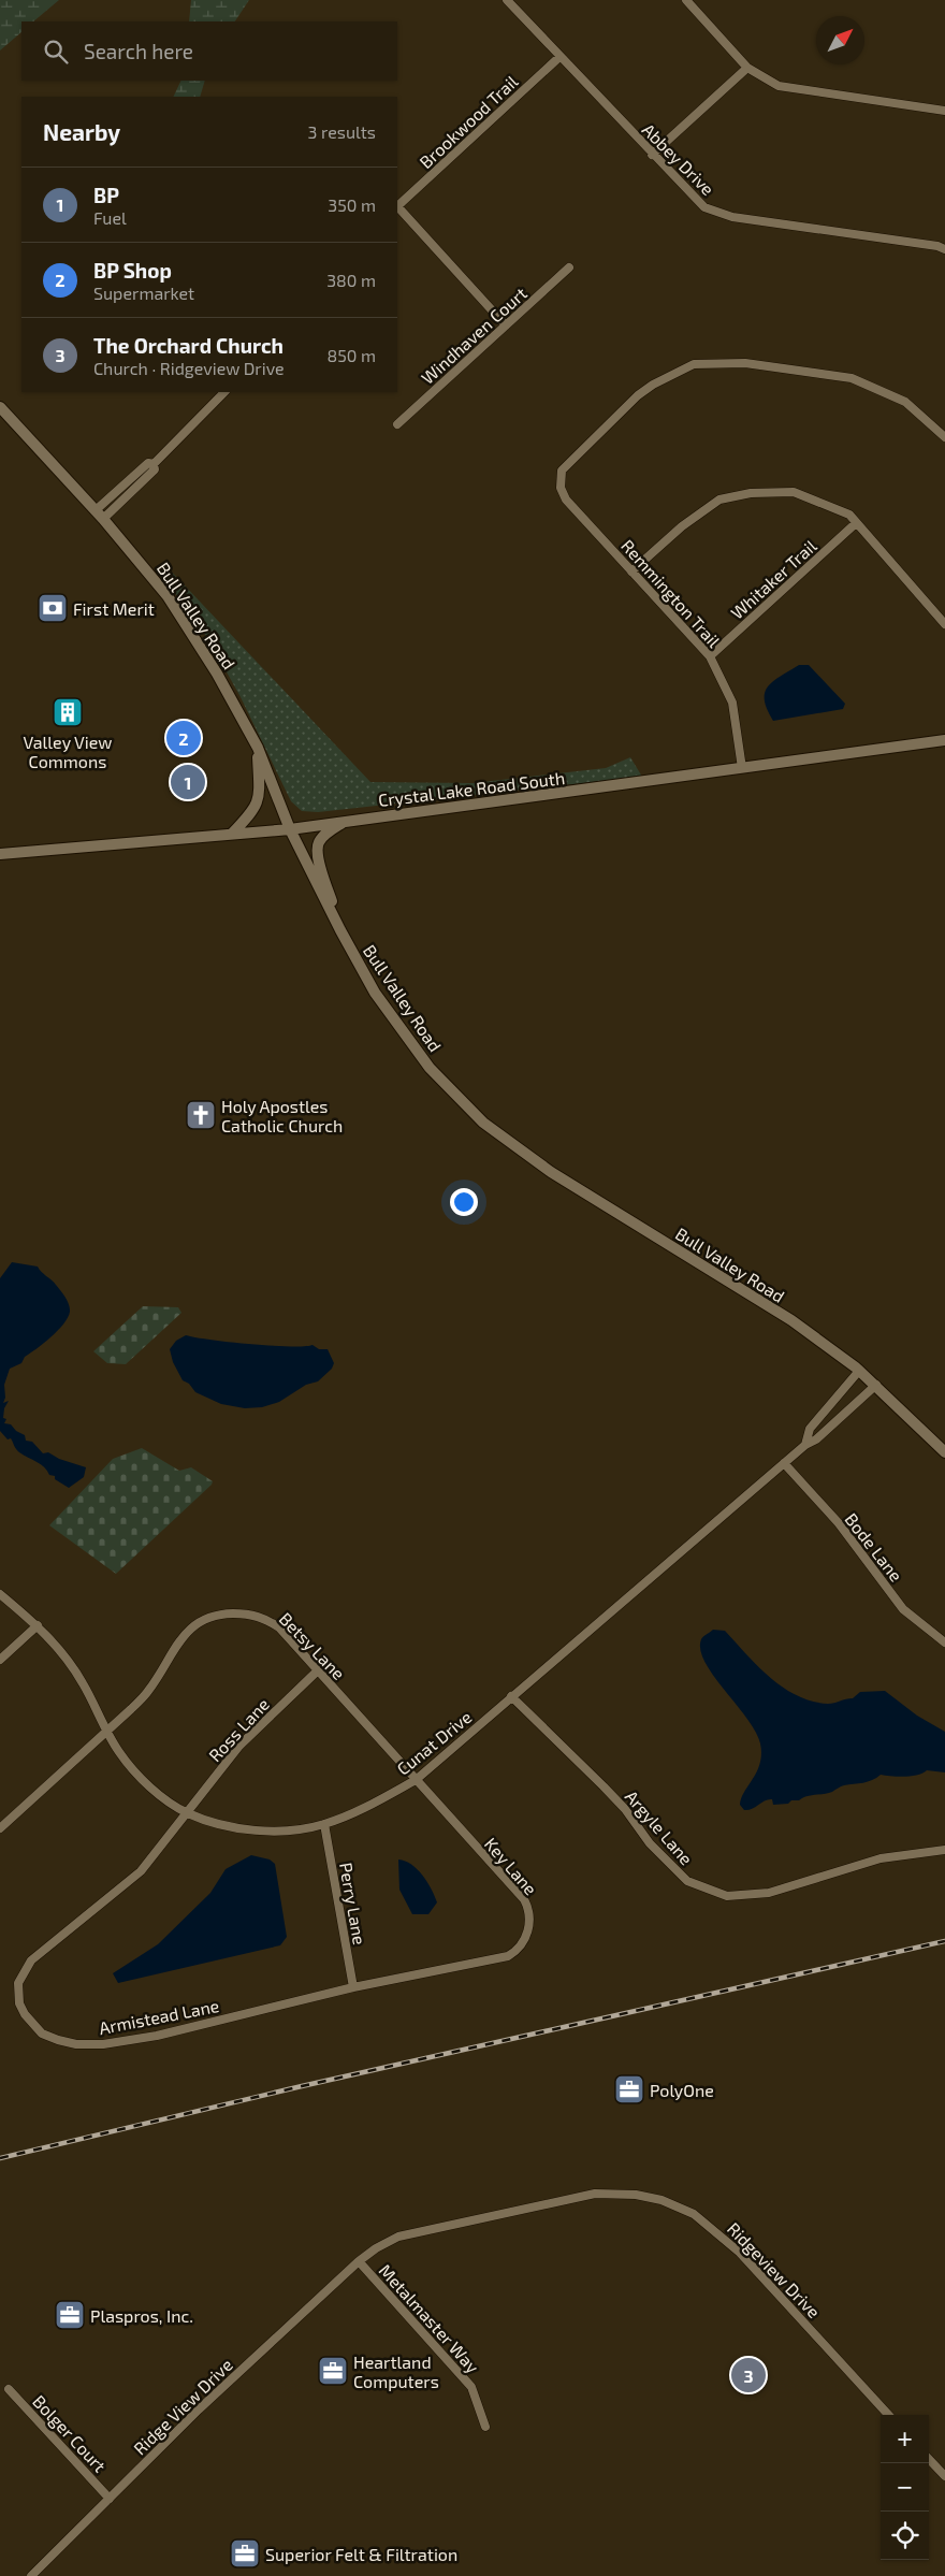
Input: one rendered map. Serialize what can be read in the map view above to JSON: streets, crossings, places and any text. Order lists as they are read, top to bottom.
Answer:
{
  "streets": {
    "street": [
      "Brookwood Trail",
      "Abbey Drive",
      "Windhaven Court",
      "Whitaker Trail",
      "Remmington Trail",
      "Bull Valley Road",
      "Crystal Lake Road South",
      "Bode Lane",
      "Betsy Lane",
      "Ross Lane",
      "Cunat Drive",
      "Argyle Lane",
      "Key Lane",
      "Perry Lane",
      "Armistead Lane",
      "Ridgeview Drive",
      "Metalmaster Way",
      "Ridge View Drive",
      "Bolger Court"
    ]
  },
  "crossings": [
    ["Brookwood Trail", "Abbey Drive"],
    ["Whitaker Trail", "Remmington Trail"],
    ["Remmington Trail", "Crystal Lake Road South"],
    ["Bull Valley Road", "Crystal Lake Road South"],
    ["Bull Valley Road", "Cunat Drive"],
    ["Bode Lane", "Cunat Drive"],
    ["Betsy Lane", "Ross Lane"],
    ["Betsy Lane", "Cunat Drive"],
    ["Betsy Lane", "Key Lane"],
    ["Ross Lane", "Cunat Drive"],
    ["Ross Lane", "Armistead Lane"],
    ["Cunat Drive", "Argyle Lane"],
    ["Cunat Drive", "Key Lane"],
    ["Cunat Drive", "Perry Lane"],
    ["Cunat Drive", "Armistead Lane"],
    ["Key Lane", "Perry Lane"],
    ["Key Lane", "Armistead Lane"],
    ["Perry Lane", "Armistead Lane"],
    ["Ridgeview Drive", "Metalmaster Way"],
    ["Ridgeview Drive", "Ridge View Drive"],
    ["Metalmaster Way", "Ridge View Drive"],
    ["Ridge View Drive", "Bolger Court"]
  ],
  "places": {
    "bank": ["First Merit"],
    "building": ["Valley View Commons"],
    "church": ["Holy Apostles Catholic Church"],
    "office": [
      "PolyOne",
      "Plaspros, Inc.",
      "Heartland Computers",
      "Superior Felt & Filtration"
    ]
  },
  "north": "top right",
  "page": {
    "search": "Search here",
    "heading": ["Nearby", "3 results"],
    "list": [
      {
        "mark": "1",
        "name": "BP",
        "note": "Fuel",
        "value": "350 m"
      },
      {
        "mark": "2",
        "name": "BP Shop",
        "note": "Supermarket",
        "value": "380 m"
      },
      {
        "mark": "3",
        "name": "The Orchard Church",
        "note": "Church · Ridgeview Drive",
        "value": "850 m"
      }
    ],
    "pins": ["2", "1", "3"],
    "map_buttons": ["+", "−"]
  }
}
